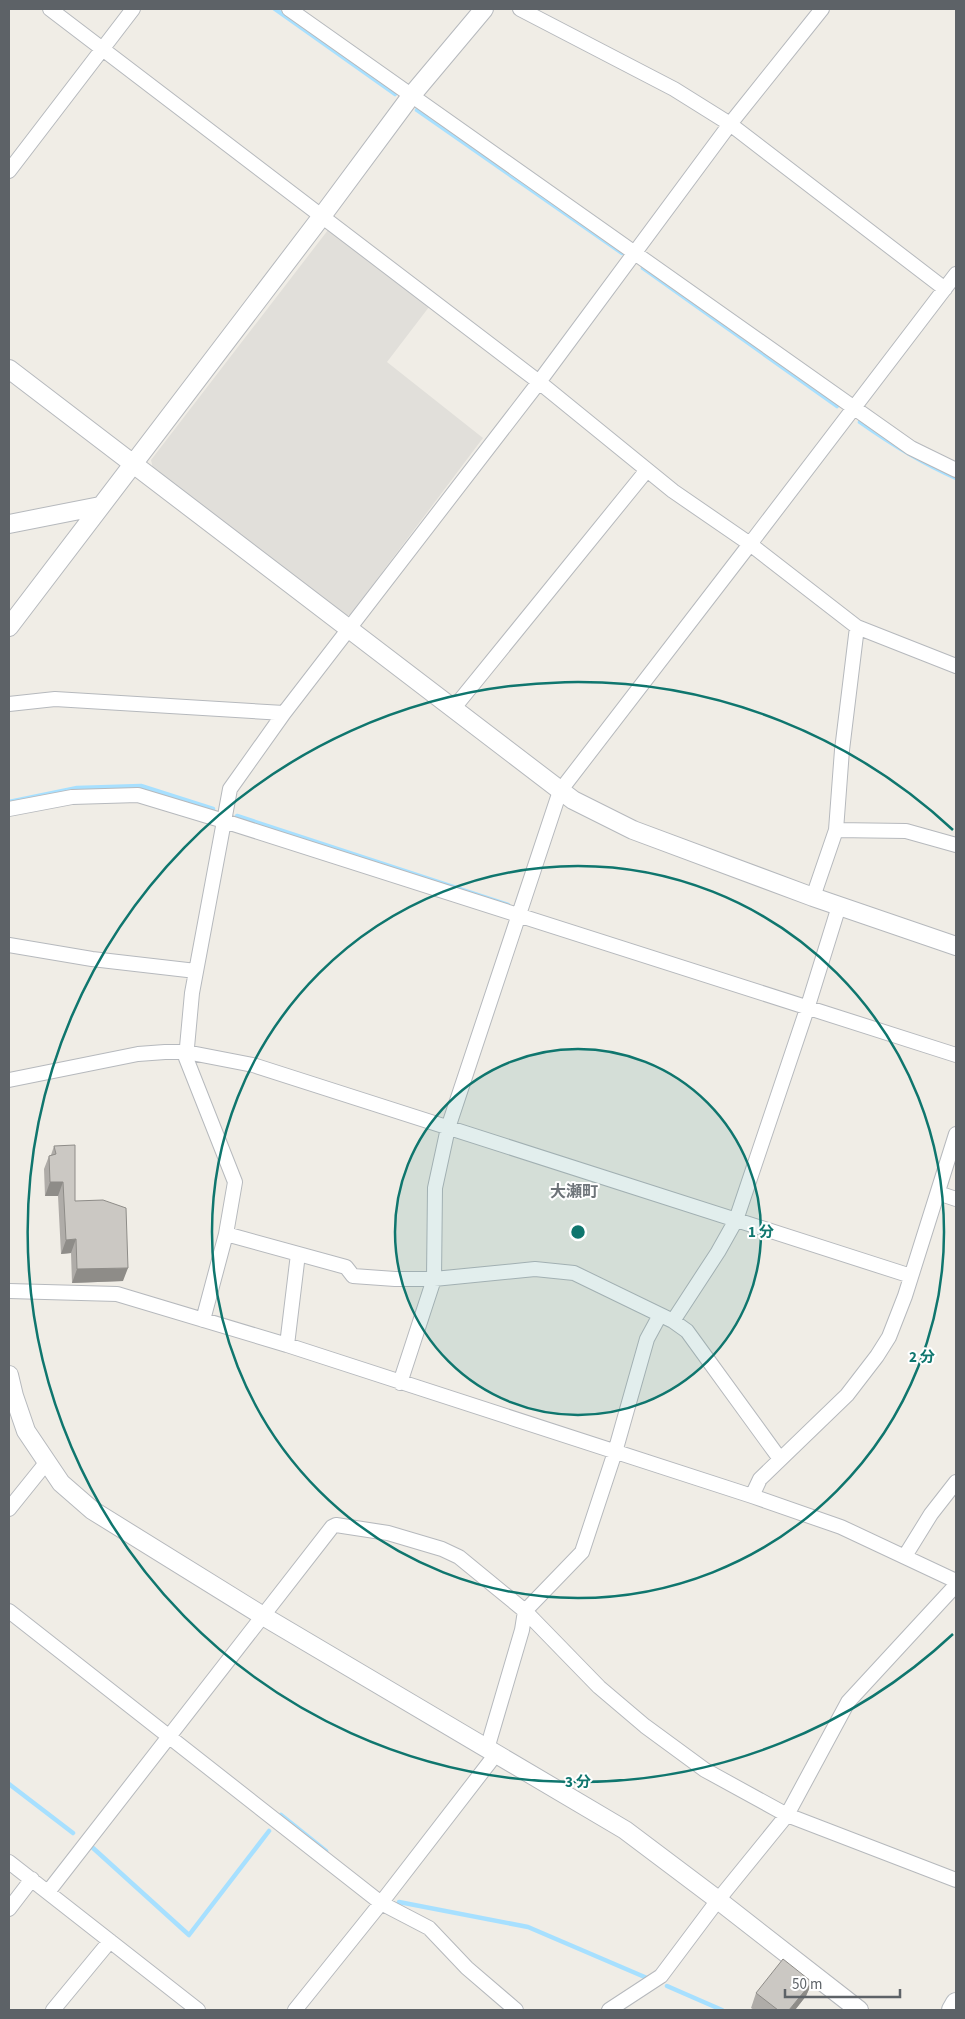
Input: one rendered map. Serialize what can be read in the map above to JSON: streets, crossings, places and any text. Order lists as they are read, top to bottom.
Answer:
{
  "districts": ["大瀬町"],
  "scale_bar": "50 m",
  "rings": ["1 分", "2 分", "3 分"]
}
